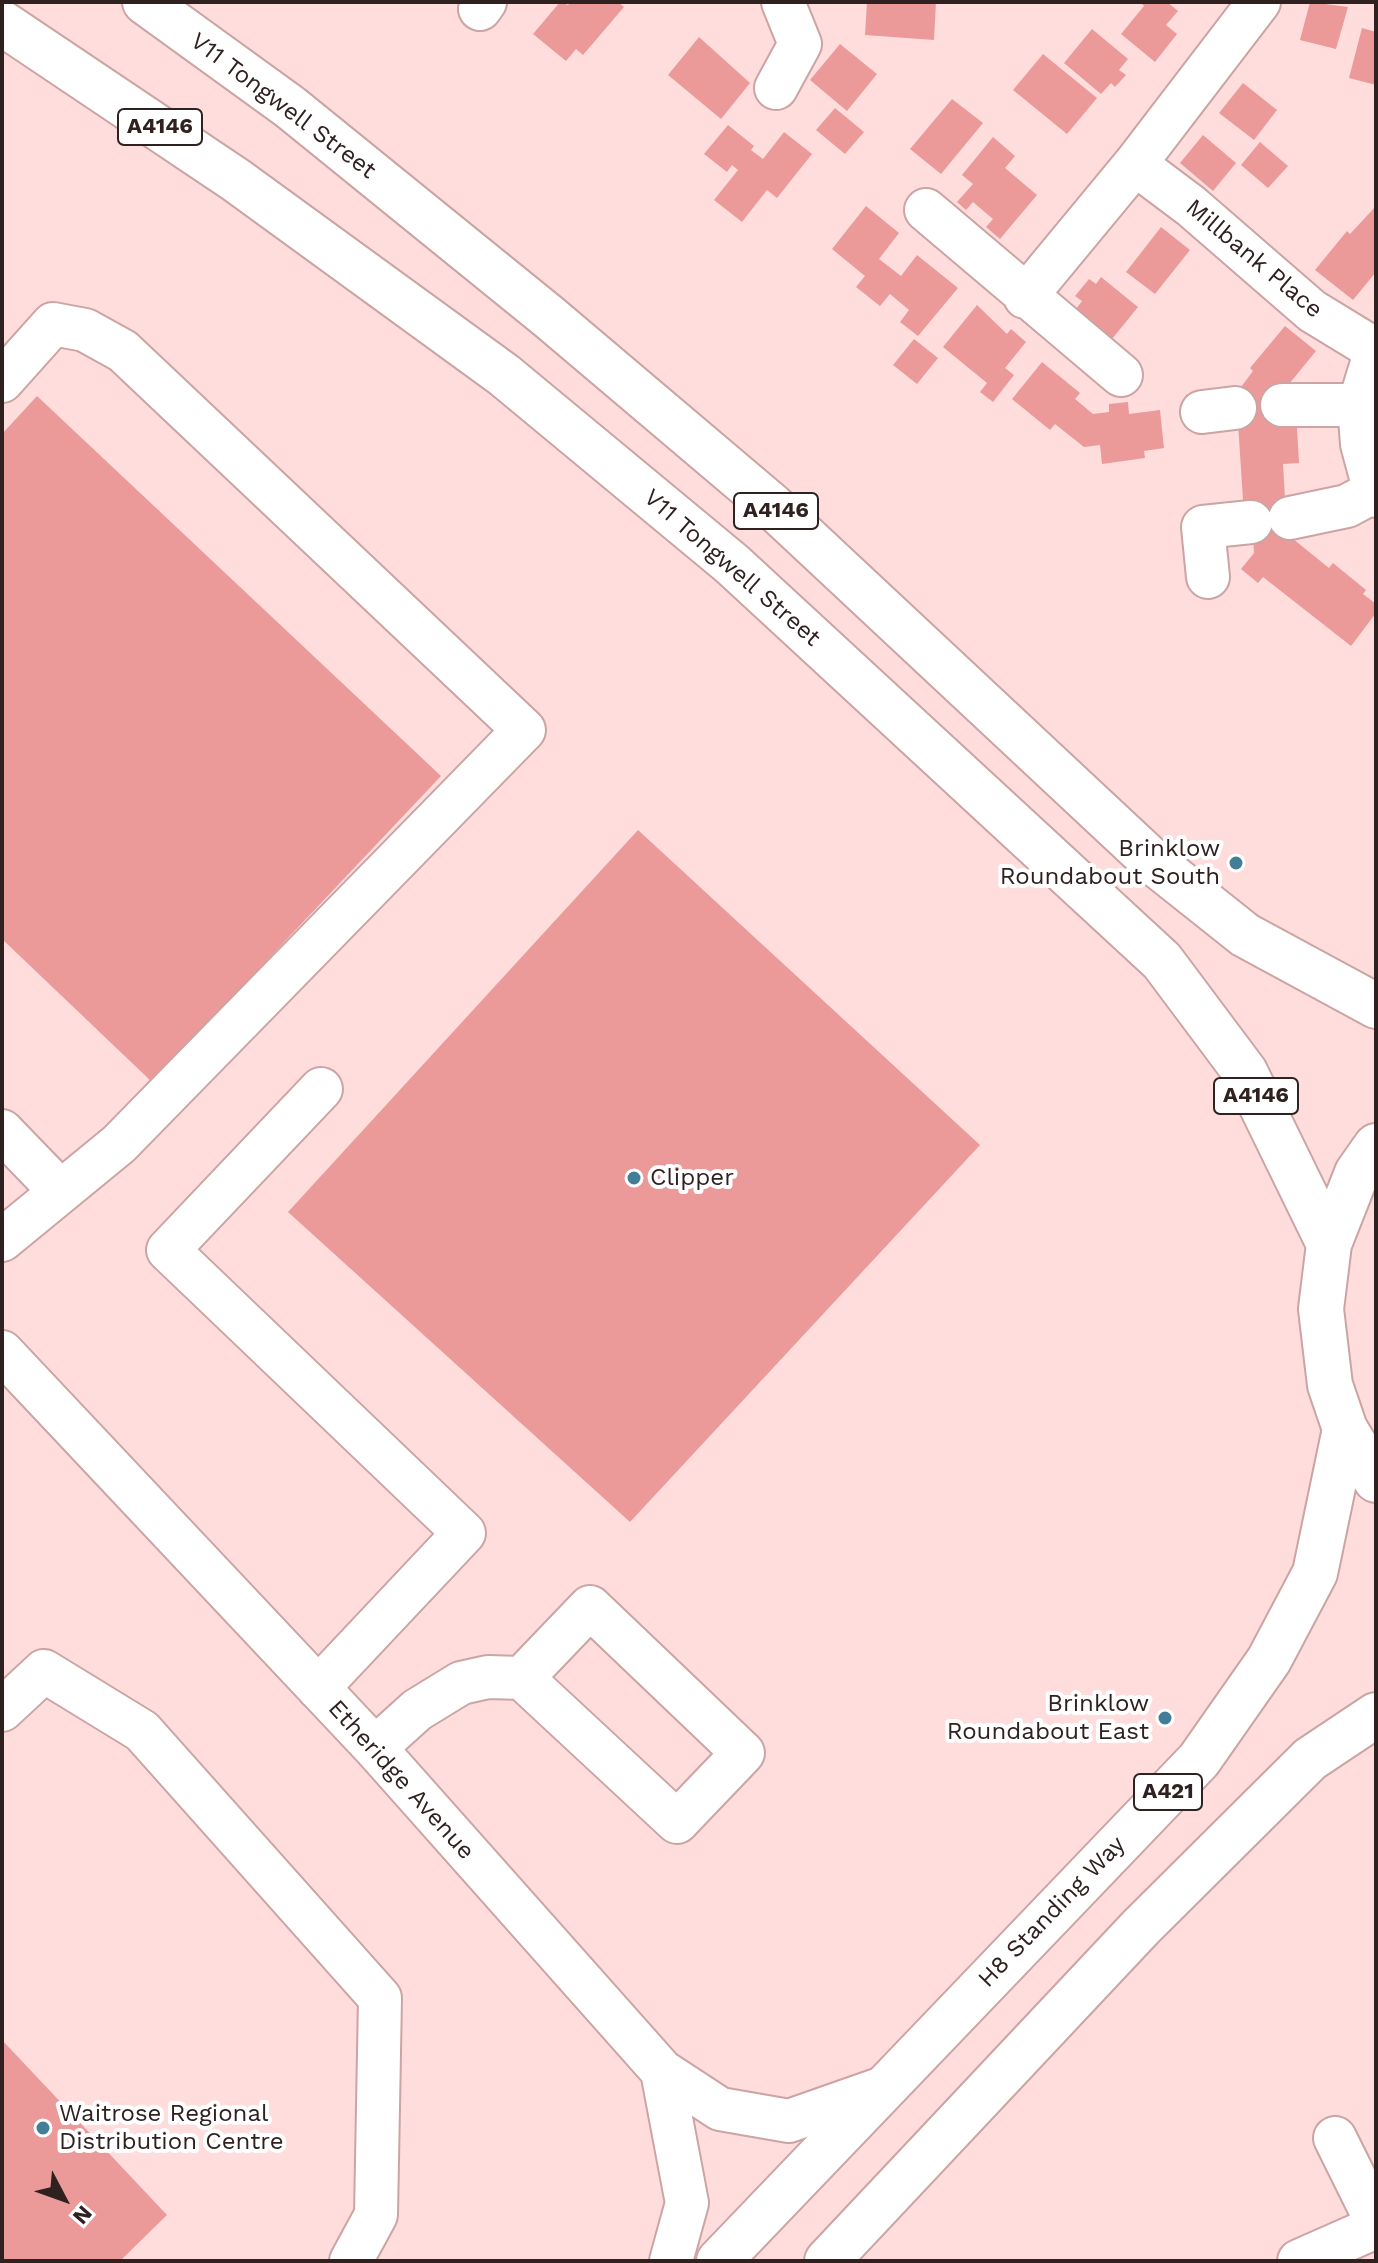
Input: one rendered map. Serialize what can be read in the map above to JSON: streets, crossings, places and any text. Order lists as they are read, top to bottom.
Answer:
{
  "streets": {
    "highway": [
      "V11 Tongwell Street",
      "A4146",
      "A421",
      "H8 Standing Way"
    ],
    "street": ["Millbank Place", "Etheridge Avenue"]
  },
  "crossings": [
    ["Etheridge Avenue", "H8 Standing Way"]
  ],
  "places": [
    "Brinklow Roundabout South",
    "Clipper",
    "Brinklow Roundabout East",
    "Waitrose Regional Distribution Centre"
  ],
  "north": "bottom right"
}
